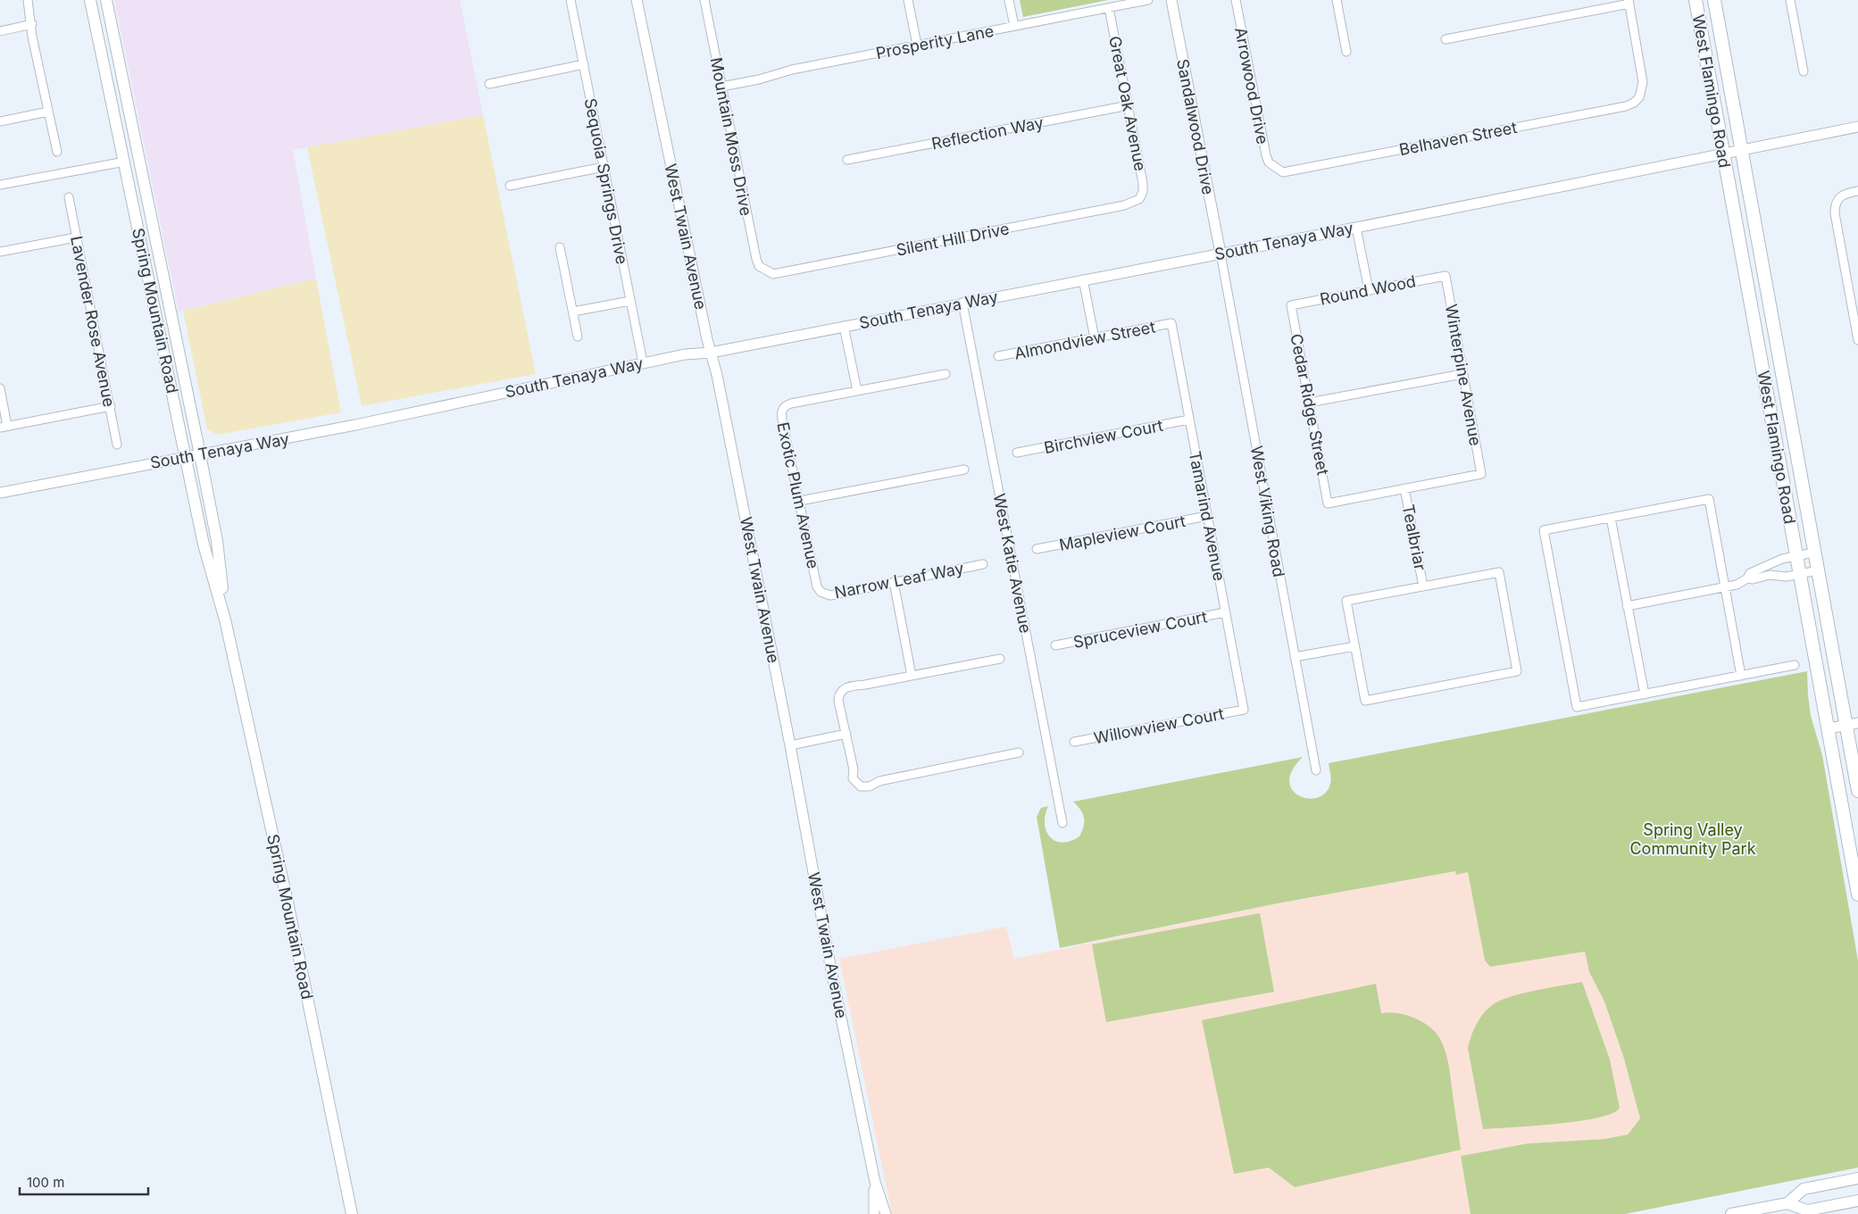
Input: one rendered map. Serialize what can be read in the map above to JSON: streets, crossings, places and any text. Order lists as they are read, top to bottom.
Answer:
{
  "streets": {
    "main road": ["West Flamingo Road", "Spring Mountain Road"],
    "street": [
      "Prosperity Lane",
      "Arrowood Drive",
      "Great Oak Avenue",
      "Sandalwood Drive",
      "Reflection Way",
      "Mountain Moss Drive",
      "Belhaven Street",
      "Sequoia Springs Drive",
      "West Twain Avenue",
      "Silent Hill Drive",
      "South Tenaya Way",
      "Round Wood",
      "Lavender Rose Avenue",
      "Almondview Street",
      "Winterpine Avenue",
      "Cedar Ridge Street",
      "Birchview Court",
      "Exotic Plum Avenue",
      "West Viking Road",
      "Tamarind Avenue",
      "Mapleview Court",
      "Tealbriar",
      "West Katie Avenue",
      "Narrow Leaf Way",
      "Spruceview Court",
      "Willowview Court"
    ]
  },
  "crossings": [
    ["Prosperity Lane", "Great Oak Avenue"],
    ["Prosperity Lane", "Mountain Moss Drive"],
    ["Arrowood Drive", "Belhaven Street"],
    ["West Flamingo Road", "South Tenaya Way"],
    ["Great Oak Avenue", "Reflection Way"],
    ["Great Oak Avenue", "Silent Hill Drive"],
    ["Sandalwood Drive", "South Tenaya Way"],
    ["Sandalwood Drive", "West Viking Road"],
    ["Mountain Moss Drive", "Silent Hill Drive"],
    ["Sequoia Springs Drive", "South Tenaya Way"],
    ["West Twain Avenue", "South Tenaya Way"],
    ["South Tenaya Way", "Spring Mountain Road"],
    ["South Tenaya Way", "West Viking Road"],
    ["South Tenaya Way", "West Katie Avenue"],
    ["Round Wood", "Winterpine Avenue"],
    ["Round Wood", "Cedar Ridge Street"],
    ["Almondview Street", "Tamarind Avenue"],
    ["Winterpine Avenue", "Cedar Ridge Street"],
    ["Winterpine Avenue", "Tealbriar"],
    ["Cedar Ridge Street", "Tealbriar"],
    ["Birchview Court", "Tamarind Avenue"],
    ["Exotic Plum Avenue", "Narrow Leaf Way"],
    ["Tamarind Avenue", "Mapleview Court"],
    ["Tamarind Avenue", "Spruceview Court"],
    ["Tamarind Avenue", "Willowview Court"]
  ],
  "parks": ["Spring Valley Community Park"],
  "scale_bar": "100 m"
}
